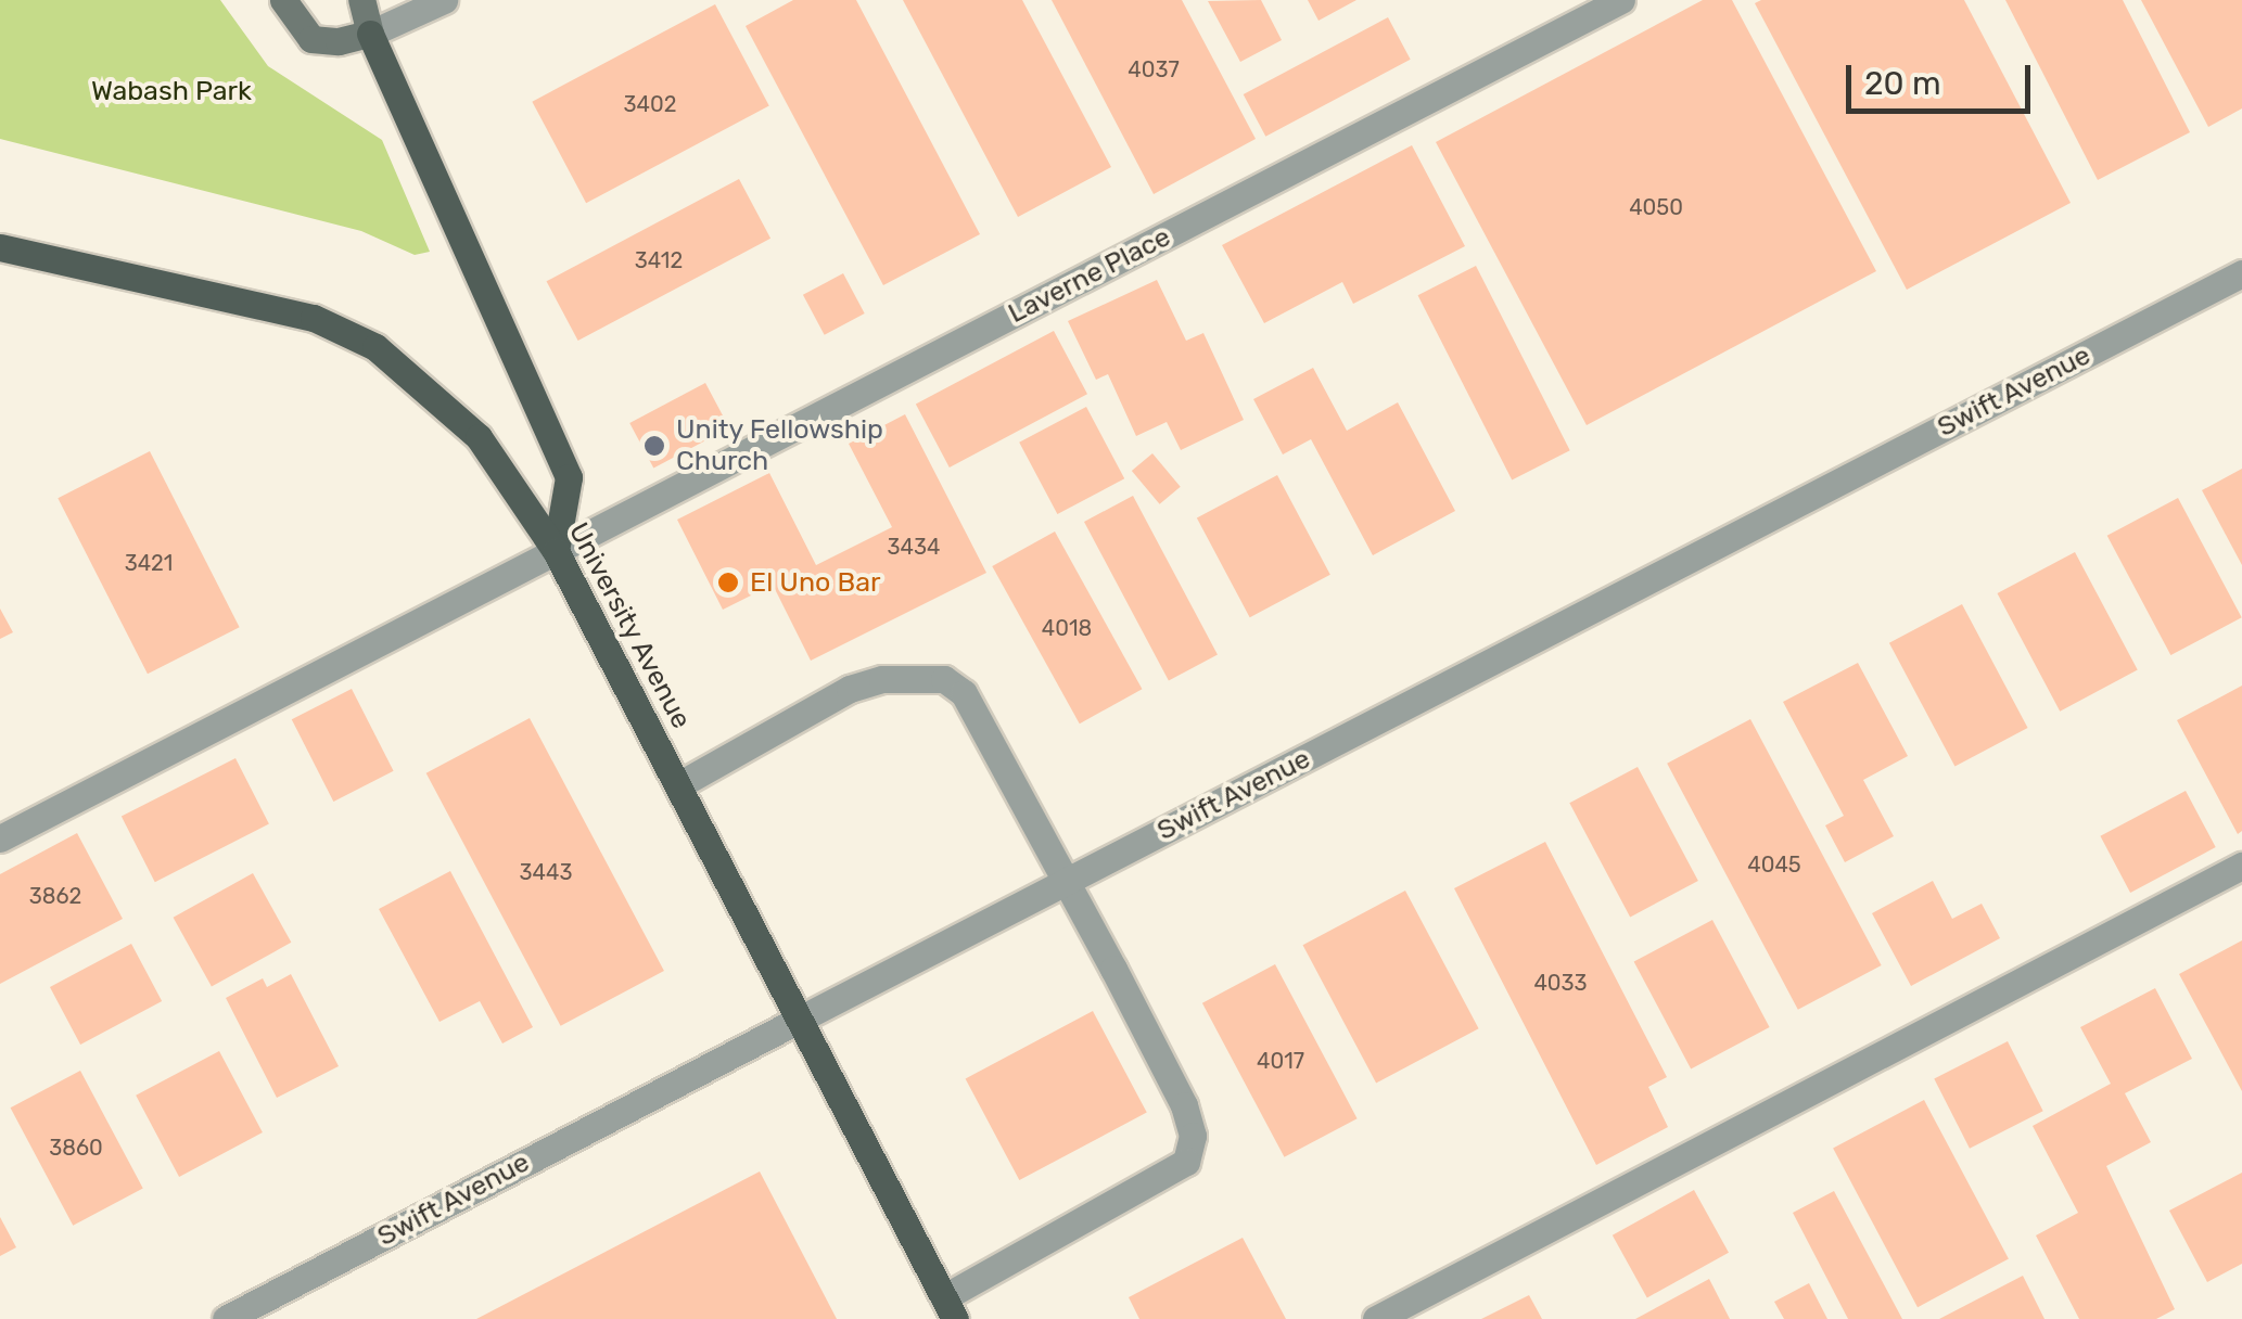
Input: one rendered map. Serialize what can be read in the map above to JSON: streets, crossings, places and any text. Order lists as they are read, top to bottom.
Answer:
{
  "streets": {
    "main road": ["University Avenue"],
    "street": ["Laverne Place", "Swift Avenue"]
  },
  "crossings": [
    ["Laverne Place", "University Avenue"],
    ["Swift Avenue", "University Avenue"]
  ],
  "parks": ["Wabash Park"],
  "places": ["Unity Fellowship Church", "El Uno Bar"],
  "house_numbers": [
    "4037",
    "3402",
    "4050",
    "3412",
    "3434",
    "3421",
    "4018",
    "4045",
    "3443",
    "3862",
    "4033",
    "4017",
    "3860"
  ],
  "scale_bar": "20 m"
}
